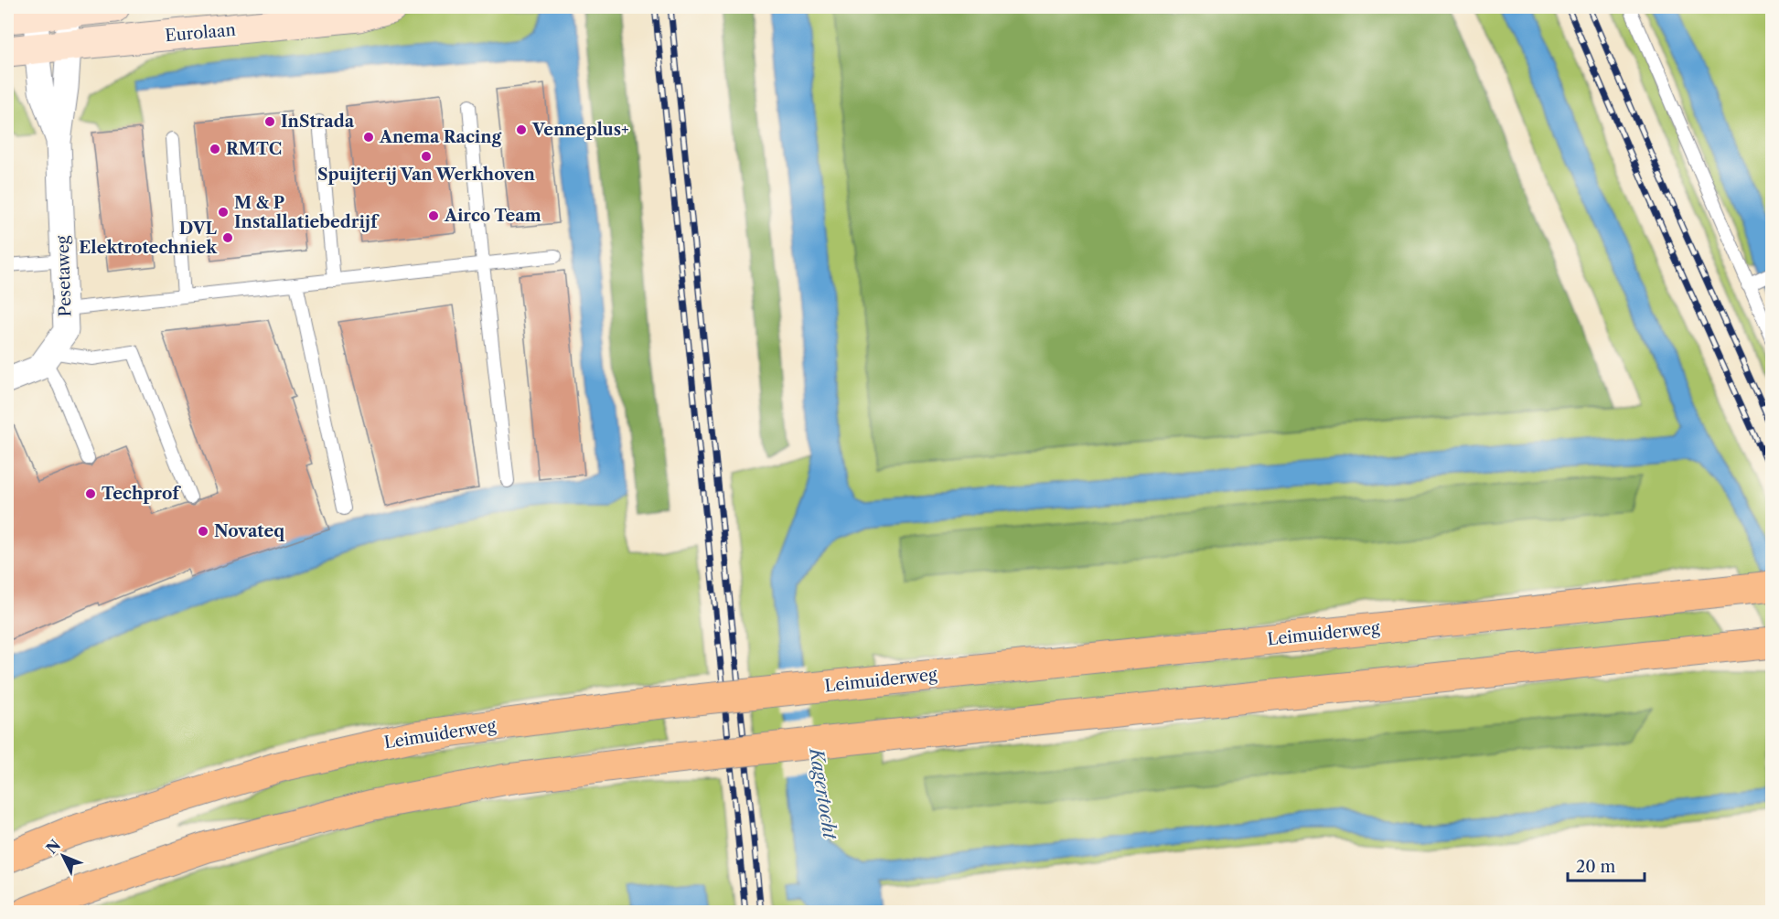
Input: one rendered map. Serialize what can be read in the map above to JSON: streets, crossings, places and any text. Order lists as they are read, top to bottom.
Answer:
{
  "streets": {
    "main road": ["Eurolaan", "Leimuiderweg"],
    "street": ["Pesetaweg"]
  },
  "crossings": [
    ["Eurolaan", "Pesetaweg"]
  ],
  "water": ["Kagertocht"],
  "places": [
    "InStrada",
    "Venneplus+",
    "Anema Racing",
    "RMTC",
    "Spuijterij Van Werkhoven",
    "M & P Installatiebedrijf",
    "Airco Team",
    "DVL Elektrotechniek",
    "Techprof",
    "Novateq"
  ],
  "scale_bar": "20 m",
  "north": "top left"
}
